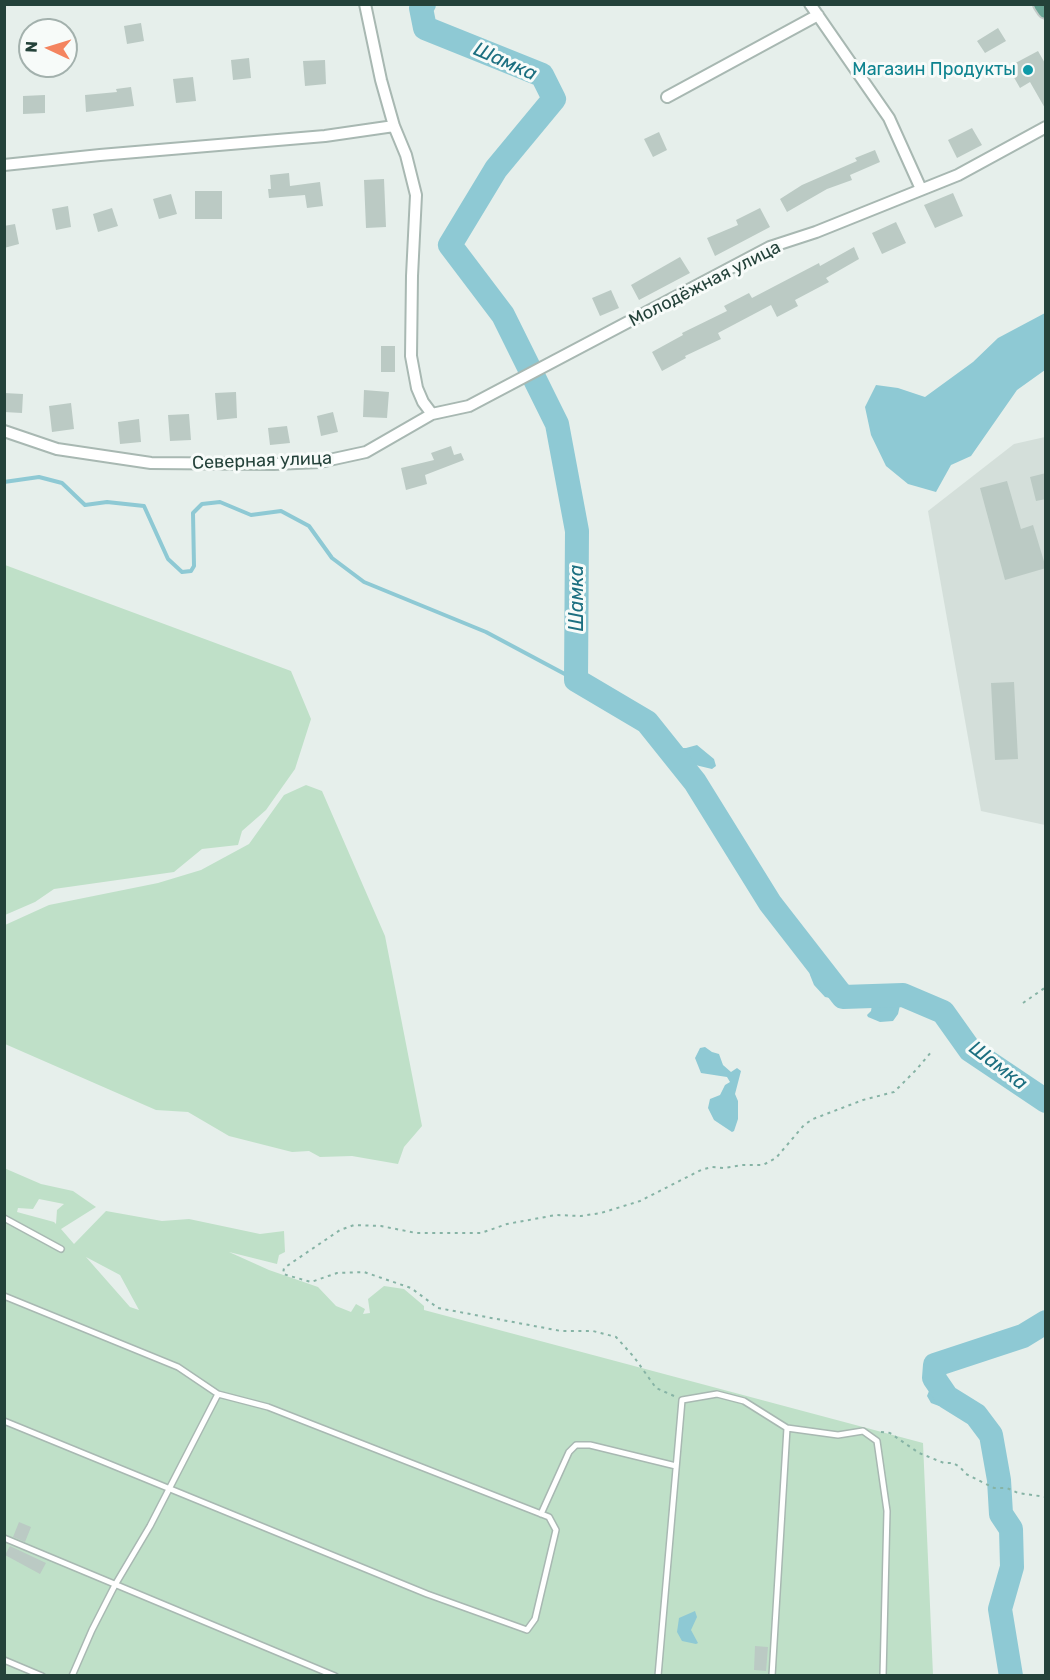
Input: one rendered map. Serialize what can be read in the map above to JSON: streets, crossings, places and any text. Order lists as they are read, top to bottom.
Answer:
{
  "streets": {
    "street": ["Молодёжная улица", "Северная улица"]
  },
  "crossings": [
    ["Молодёжная улица", "Северная улица"]
  ],
  "water": ["Шамка"],
  "places": ["Магазин Продукты"],
  "north": "left"
}
